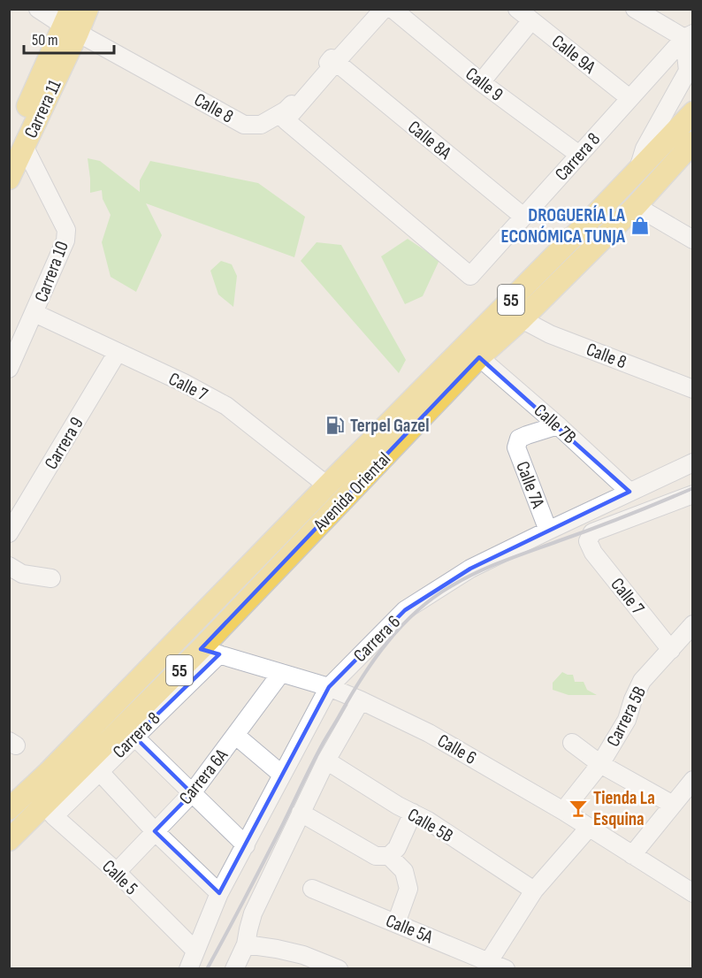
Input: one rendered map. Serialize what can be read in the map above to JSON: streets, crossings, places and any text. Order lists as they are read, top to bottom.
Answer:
{
  "streets": {
    "main road": ["Carrera 11", "55", "Avenida Oriental"],
    "street": [
      "Calle 9A",
      "Calle 9",
      "Calle 8",
      "Calle 8A",
      "Carrera 8",
      "Carrera 10",
      "Calle 7",
      "Calle 7B",
      "Carrera 9",
      "Calle 7A",
      "Carrera 6",
      "Carrera 5B",
      "Calle 6",
      "Carrera 6A",
      "Calle 5B",
      "Calle 5",
      "Calle 5A"
    ]
  },
  "crossings": [
    ["Calle 9A", "Carrera 8"],
    ["Calle 9", "Carrera 8"],
    ["Calle 8", "Carrera 11"],
    ["Calle 8", "Calle 8A"],
    ["Calle 8", "Carrera 8"],
    ["Calle 8", "Avenida Oriental"],
    ["Carrera 11", "Carrera 10"],
    ["Calle 8A", "Carrera 8"],
    ["Carrera 8", "Avenida Oriental"],
    ["Carrera 8", "Calle 6"],
    ["Carrera 8", "Calle 5"],
    ["Carrera 10", "Calle 7"],
    ["Calle 7", "Carrera 9"],
    ["Calle 7", "Avenida Oriental"],
    ["Calle 7", "Carrera 5B"],
    ["Calle 7B", "Calle 7A"],
    ["Calle 7B", "Avenida Oriental"],
    ["Calle 7B", "Carrera 6"],
    ["Calle 7A", "Carrera 6"],
    ["Avenida Oriental", "Calle 6"],
    ["Avenida Oriental", "Calle 5"],
    ["Carrera 6", "Calle 6"],
    ["Carrera 6", "Calle 5"],
    ["Carrera 5B", "Calle 6"],
    ["Calle 6", "Carrera 6A"],
    ["Carrera 6A", "Calle 5"]
  ],
  "places": {
    "shop": ["DROGUERÍA LA ECONÓMICA TUNJA"],
    "fuel station": ["Terpel Gazel"],
    "bar": ["Tienda La Esquina"]
  },
  "scale_bar": "50 m"
}
